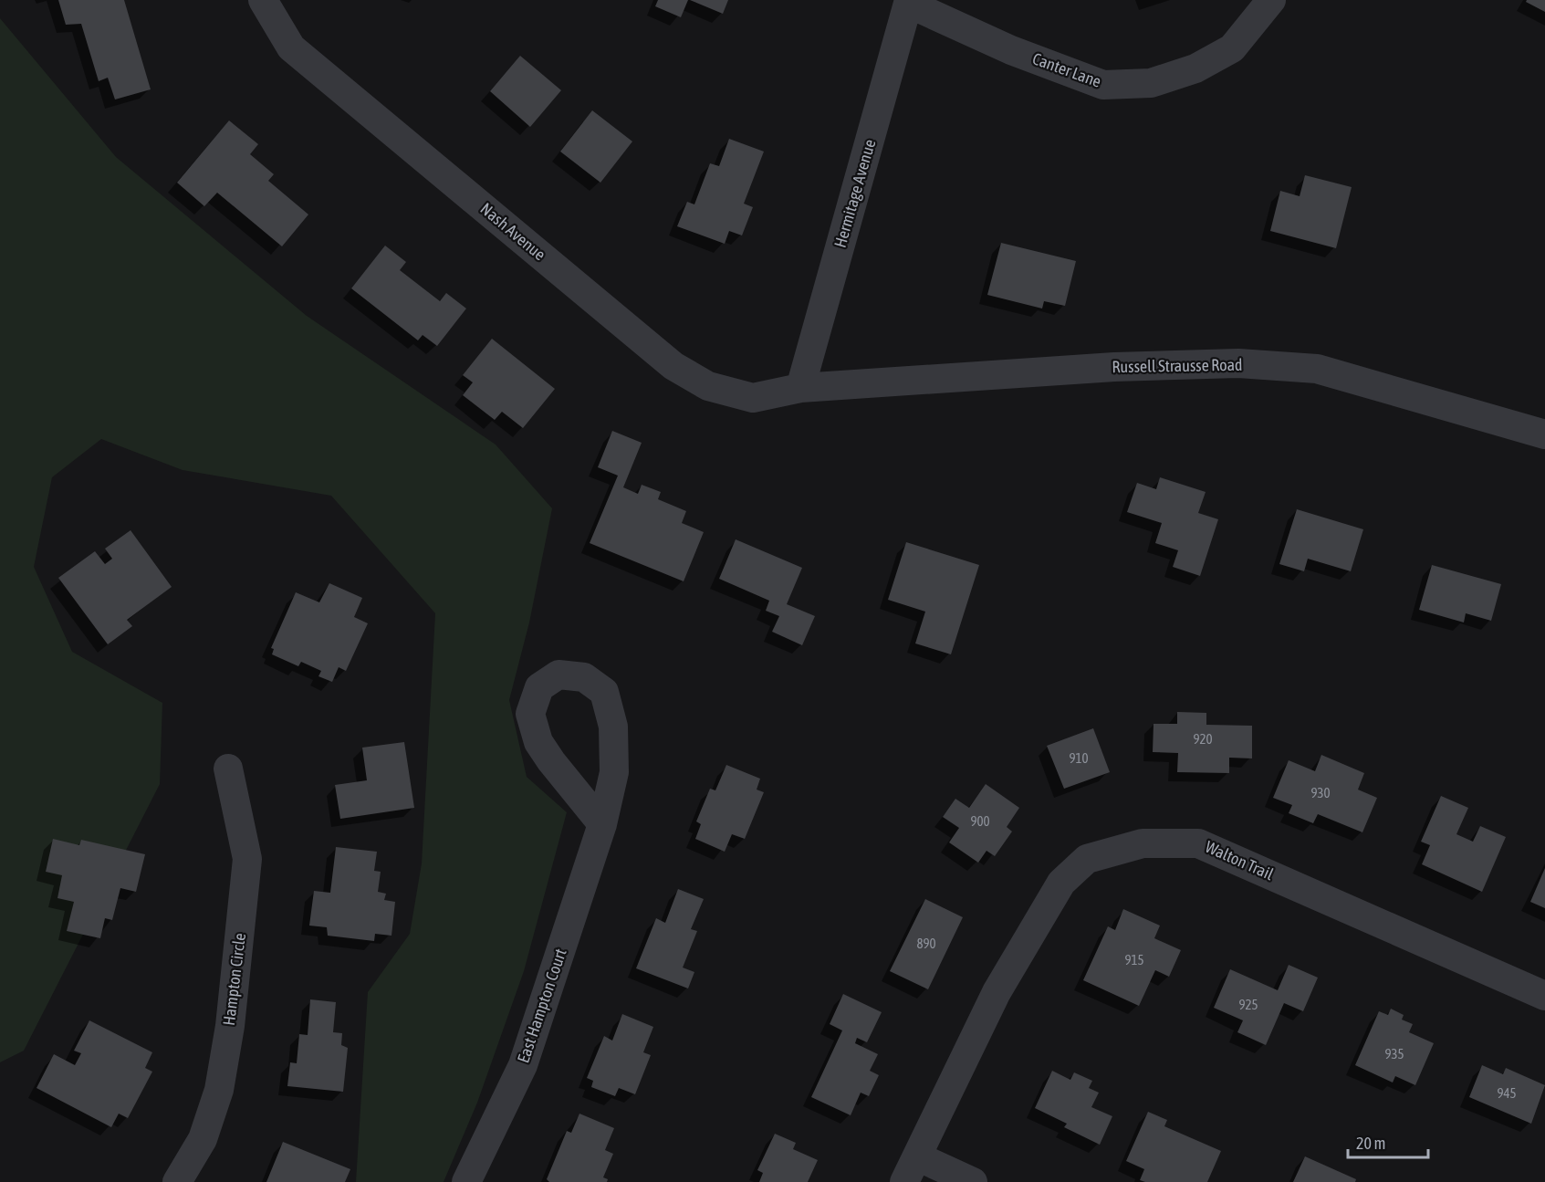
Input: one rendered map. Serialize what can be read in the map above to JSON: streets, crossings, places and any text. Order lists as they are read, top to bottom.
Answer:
{
  "streets": {
    "street": [
      "Canter Lane",
      "Hermitage Avenue",
      "Nash Avenue",
      "Russell Strausse Road",
      "Walton Trail",
      "Hampton Circle",
      "East Hampton Court"
    ]
  },
  "crossings": [
    ["Canter Lane", "Hermitage Avenue"],
    ["Hermitage Avenue", "Nash Avenue"],
    ["Hermitage Avenue", "Russell Strausse Road"],
    ["Nash Avenue", "Russell Strausse Road"]
  ],
  "house_numbers": [
    "920",
    "910",
    "930",
    "900",
    "890",
    "915",
    "925",
    "935",
    "945"
  ],
  "scale_bar": "20 m"
}
